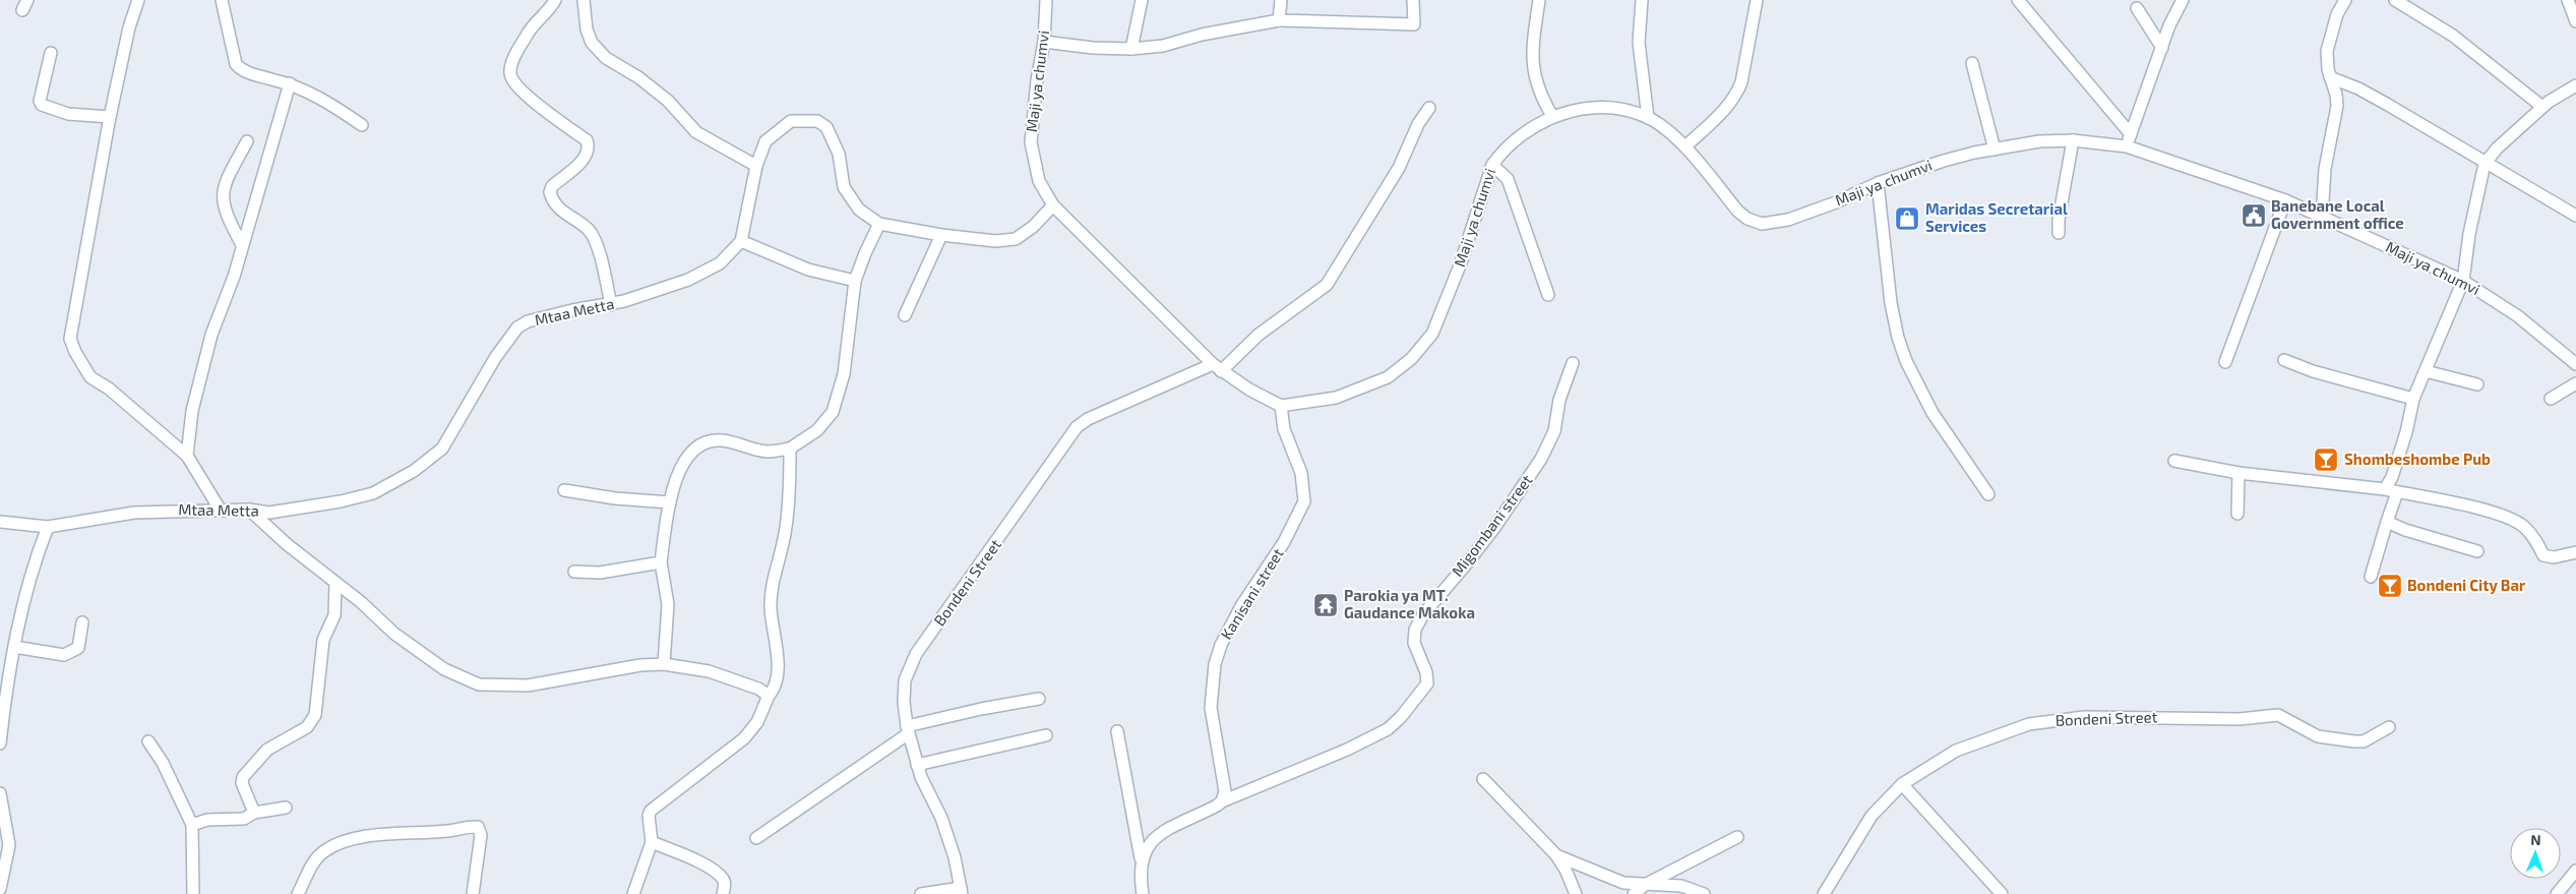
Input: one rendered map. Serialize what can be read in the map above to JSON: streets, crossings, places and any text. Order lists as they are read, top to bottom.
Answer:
{
  "streets": {
    "street": [
      "Maji ya chumvi",
      "Mtaa Metta",
      "Migombani street",
      "Bondeni Street",
      "Kanisani street"
    ]
  },
  "crossings": [
    ["Maji ya chumvi", "Bondeni Street"],
    ["Maji ya chumvi", "Kanisani street"],
    ["Migombani street", "Kanisani street"]
  ],
  "places": {
    "public building": ["Banebane Local Government office"],
    "shop": ["Maridas Secretarial Services"],
    "bar": ["Shombeshombe Pub", "Bondeni City Bar"],
    "temple": ["Parokia ya MT. Gaudance Makoka"]
  },
  "north": "top"
}
